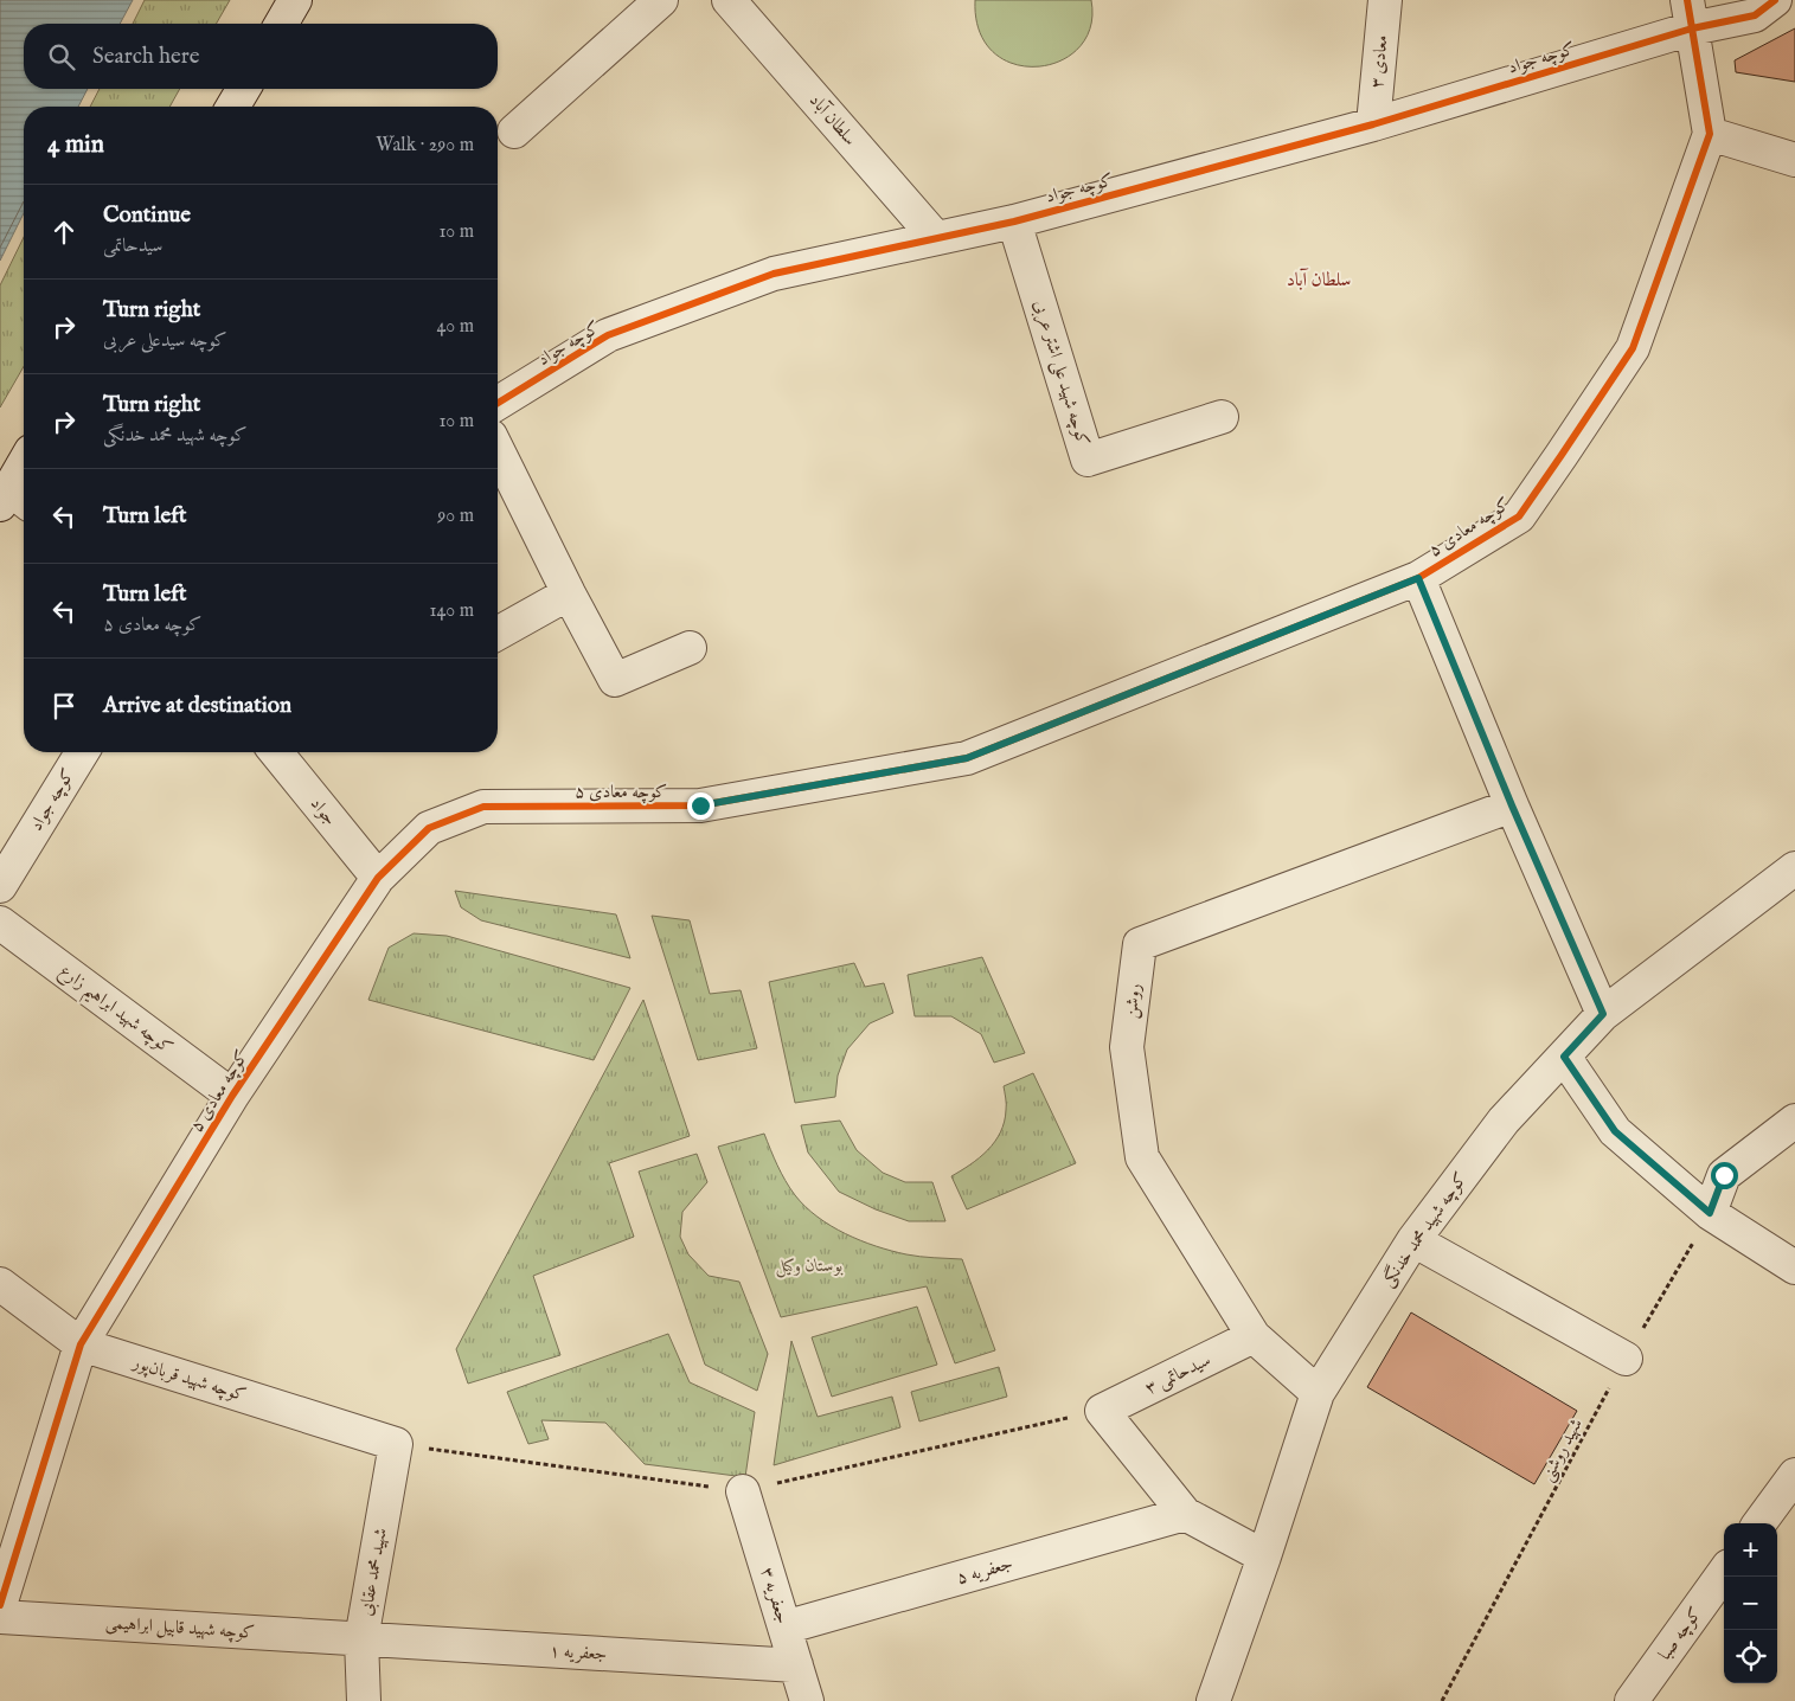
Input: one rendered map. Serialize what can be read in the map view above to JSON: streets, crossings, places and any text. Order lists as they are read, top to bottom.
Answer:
{
  "streets": {
    "street": [
      "کوچه جواد",
      "معادی ۳",
      "سلطان آباد",
      "کوچه شهید علی اشتر عربی",
      "کوچه معادی ۵",
      "جواد",
      "روشن",
      "کوچه شهید ابراهیم زارع",
      "کوچه شهید محمد خدنگی",
      "سیدحاتمی ۳",
      "کوچه شهید قربان‌پور",
      "جعفریه ۵",
      "شهید محمد عقابی",
      "جعفریه ۳",
      "کوچه شهید قابیل ابراهیمی",
      "کوچه صبا",
      "جعفریه ۱"
    ],
    "path": ["شهید روشنی"]
  },
  "crossings": [
    ["کوچه جواد", "معادی ۳"],
    ["کوچه جواد", "سلطان آباد"],
    ["کوچه جواد", "کوچه شهید علی اشتر عربی"],
    ["کوچه جواد", "کوچه معادی ۵"],
    ["کوچه معادی ۵", "جواد"],
    ["کوچه معادی ۵", "کوچه شهید ابراهیم زارع"],
    ["کوچه معادی ۵", "کوچه شهید قربان‌پور"],
    ["روشن", "کوچه شهید محمد خدنگی"],
    ["روشن", "سیدحاتمی ۳"],
    ["سیدحاتمی ۳", "جعفریه ۵"],
    ["کوچه شهید قربان‌پور", "شهید محمد عقابی"],
    ["جعفریه ۵", "جعفریه ۳"],
    ["شهید محمد عقابی", "کوچه شهید قابیل ابراهیمی"],
    ["شهید محمد عقابی", "جعفریه ۱"],
    ["جعفریه ۳", "جعفریه ۱"],
    ["کوچه شهید قابیل ابراهیمی", "جعفریه ۱"]
  ],
  "districts": ["سلطان آباد"],
  "parks": ["بوستان وکیل"],
  "page": {
    "search": "Search here",
    "heading": ["4 min", "Walk · 290 m"],
    "list": [
      ["Continue", "سیدحاتمی", "10 m"],
      ["Turn right", "کوچه سیدعلی عربی", "40 m"],
      ["Turn right", "کوچه شهید محمد خدنگی", "10 m"],
      ["Turn left", "90 m"],
      ["Turn left", "کوچه معادی ۵", "140 m"],
      "Arrive at destination"
    ],
    "map_buttons": ["+", "−"]
  }
}
